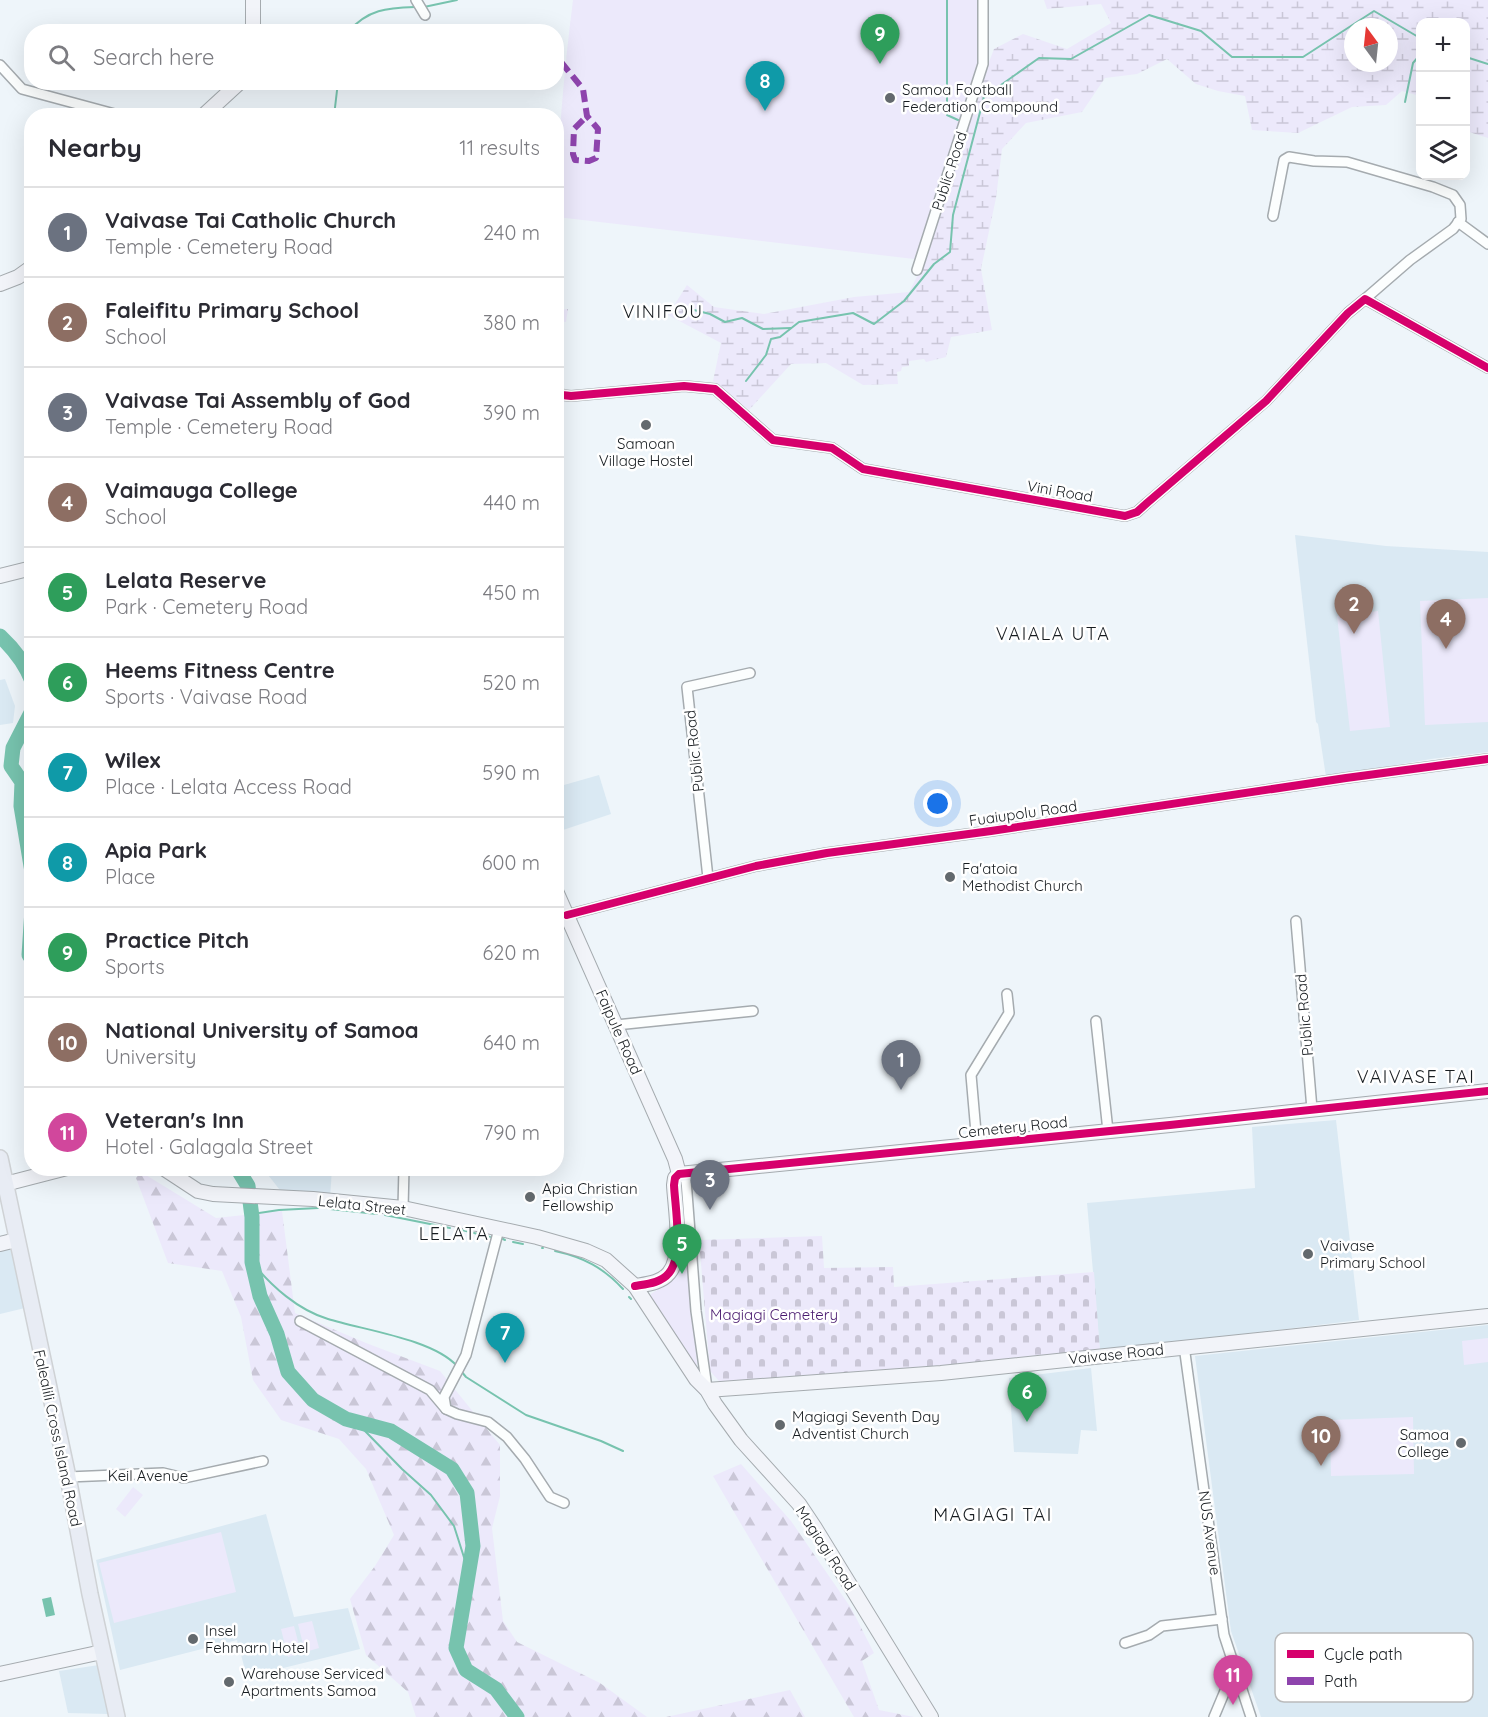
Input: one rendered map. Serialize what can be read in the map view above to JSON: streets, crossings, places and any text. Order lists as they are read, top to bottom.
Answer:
{
  "streets": {
    "main road": [
      "Faipule Road",
      "Cemetery Road",
      "Lelata Street",
      "Vaivase Road",
      "Falealili Cross Island Road",
      "Magiagi Road"
    ],
    "street": [
      "Public Road",
      "Vini Road",
      "Fuaiupolu Road",
      "Keil Avenue",
      "NUS Avenue"
    ]
  },
  "crossings": [
    ["Public Road", "Fuaiupolu Road"],
    ["Public Road", "Cemetery Road"],
    ["Fuaiupolu Road", "Faipule Road"],
    ["Faipule Road", "Cemetery Road"],
    ["Lelata Street", "Vaivase Road"],
    ["Lelata Street", "Magiagi Road"],
    ["Vaivase Road", "NUS Avenue"],
    ["Vaivase Road", "Magiagi Road"],
    ["Falealili Cross Island Road", "Keil Avenue"]
  ],
  "districts": [
    "VINIFOU",
    "VAIALA UTA",
    "VAIVASE TAI",
    "LELATA",
    "MAGIAGI TAI"
  ],
  "parks": ["Magiagi Cemetery"],
  "places": [
    "Samoa Football Federation Compound",
    "Samoan Village Hostel",
    "Fa'atoia Methodist Church",
    "Apia Christian Fellowship",
    "Vaivase Primary School",
    "Magiagi Seventh Day Adventist Church",
    "Samoa College",
    "Insel Fehmarn Hotel",
    "Warehouse Serviced Apartments Samoa"
  ],
  "legend": ["Cycle path", "Path"],
  "north": "top",
  "page": {
    "pins": [
      "9",
      "8",
      "2",
      "4",
      "1",
      "3",
      "5",
      "7",
      "6",
      "10",
      "11"
    ],
    "map_buttons": ["+", "−"],
    "search": "Search here",
    "heading": ["Nearby", "11 results"],
    "list": [
      {
        "mark": "1",
        "name": "Vaivase Tai Catholic Church",
        "note": "Temple · Cemetery Road",
        "value": "240 m"
      },
      {
        "mark": "2",
        "name": "Faleifitu Primary School",
        "note": "School",
        "value": "380 m"
      },
      {
        "mark": "3",
        "name": "Vaivase Tai Assembly of God",
        "note": "Temple · Cemetery Road",
        "value": "390 m"
      },
      {
        "mark": "4",
        "name": "Vaimauga College",
        "note": "School",
        "value": "440 m"
      },
      {
        "mark": "5",
        "name": "Lelata Reserve",
        "note": "Park · Cemetery Road",
        "value": "450 m"
      },
      {
        "mark": "6",
        "name": "Heems Fitness Centre",
        "note": "Sports · Vaivase Road",
        "value": "520 m"
      },
      {
        "mark": "7",
        "name": "Wilex",
        "note": "Place · Lelata Access Road",
        "value": "590 m"
      },
      {
        "mark": "8",
        "name": "Apia Park",
        "note": "Place",
        "value": "600 m"
      },
      {
        "mark": "9",
        "name": "Practice Pitch",
        "note": "Sports",
        "value": "620 m"
      },
      {
        "mark": "10",
        "name": "National University of Samoa",
        "note": "University",
        "value": "640 m"
      },
      {
        "mark": "11",
        "name": "Veteran's Inn",
        "note": "Hotel · Galagala Street",
        "value": "790 m"
      }
    ]
  }
}
